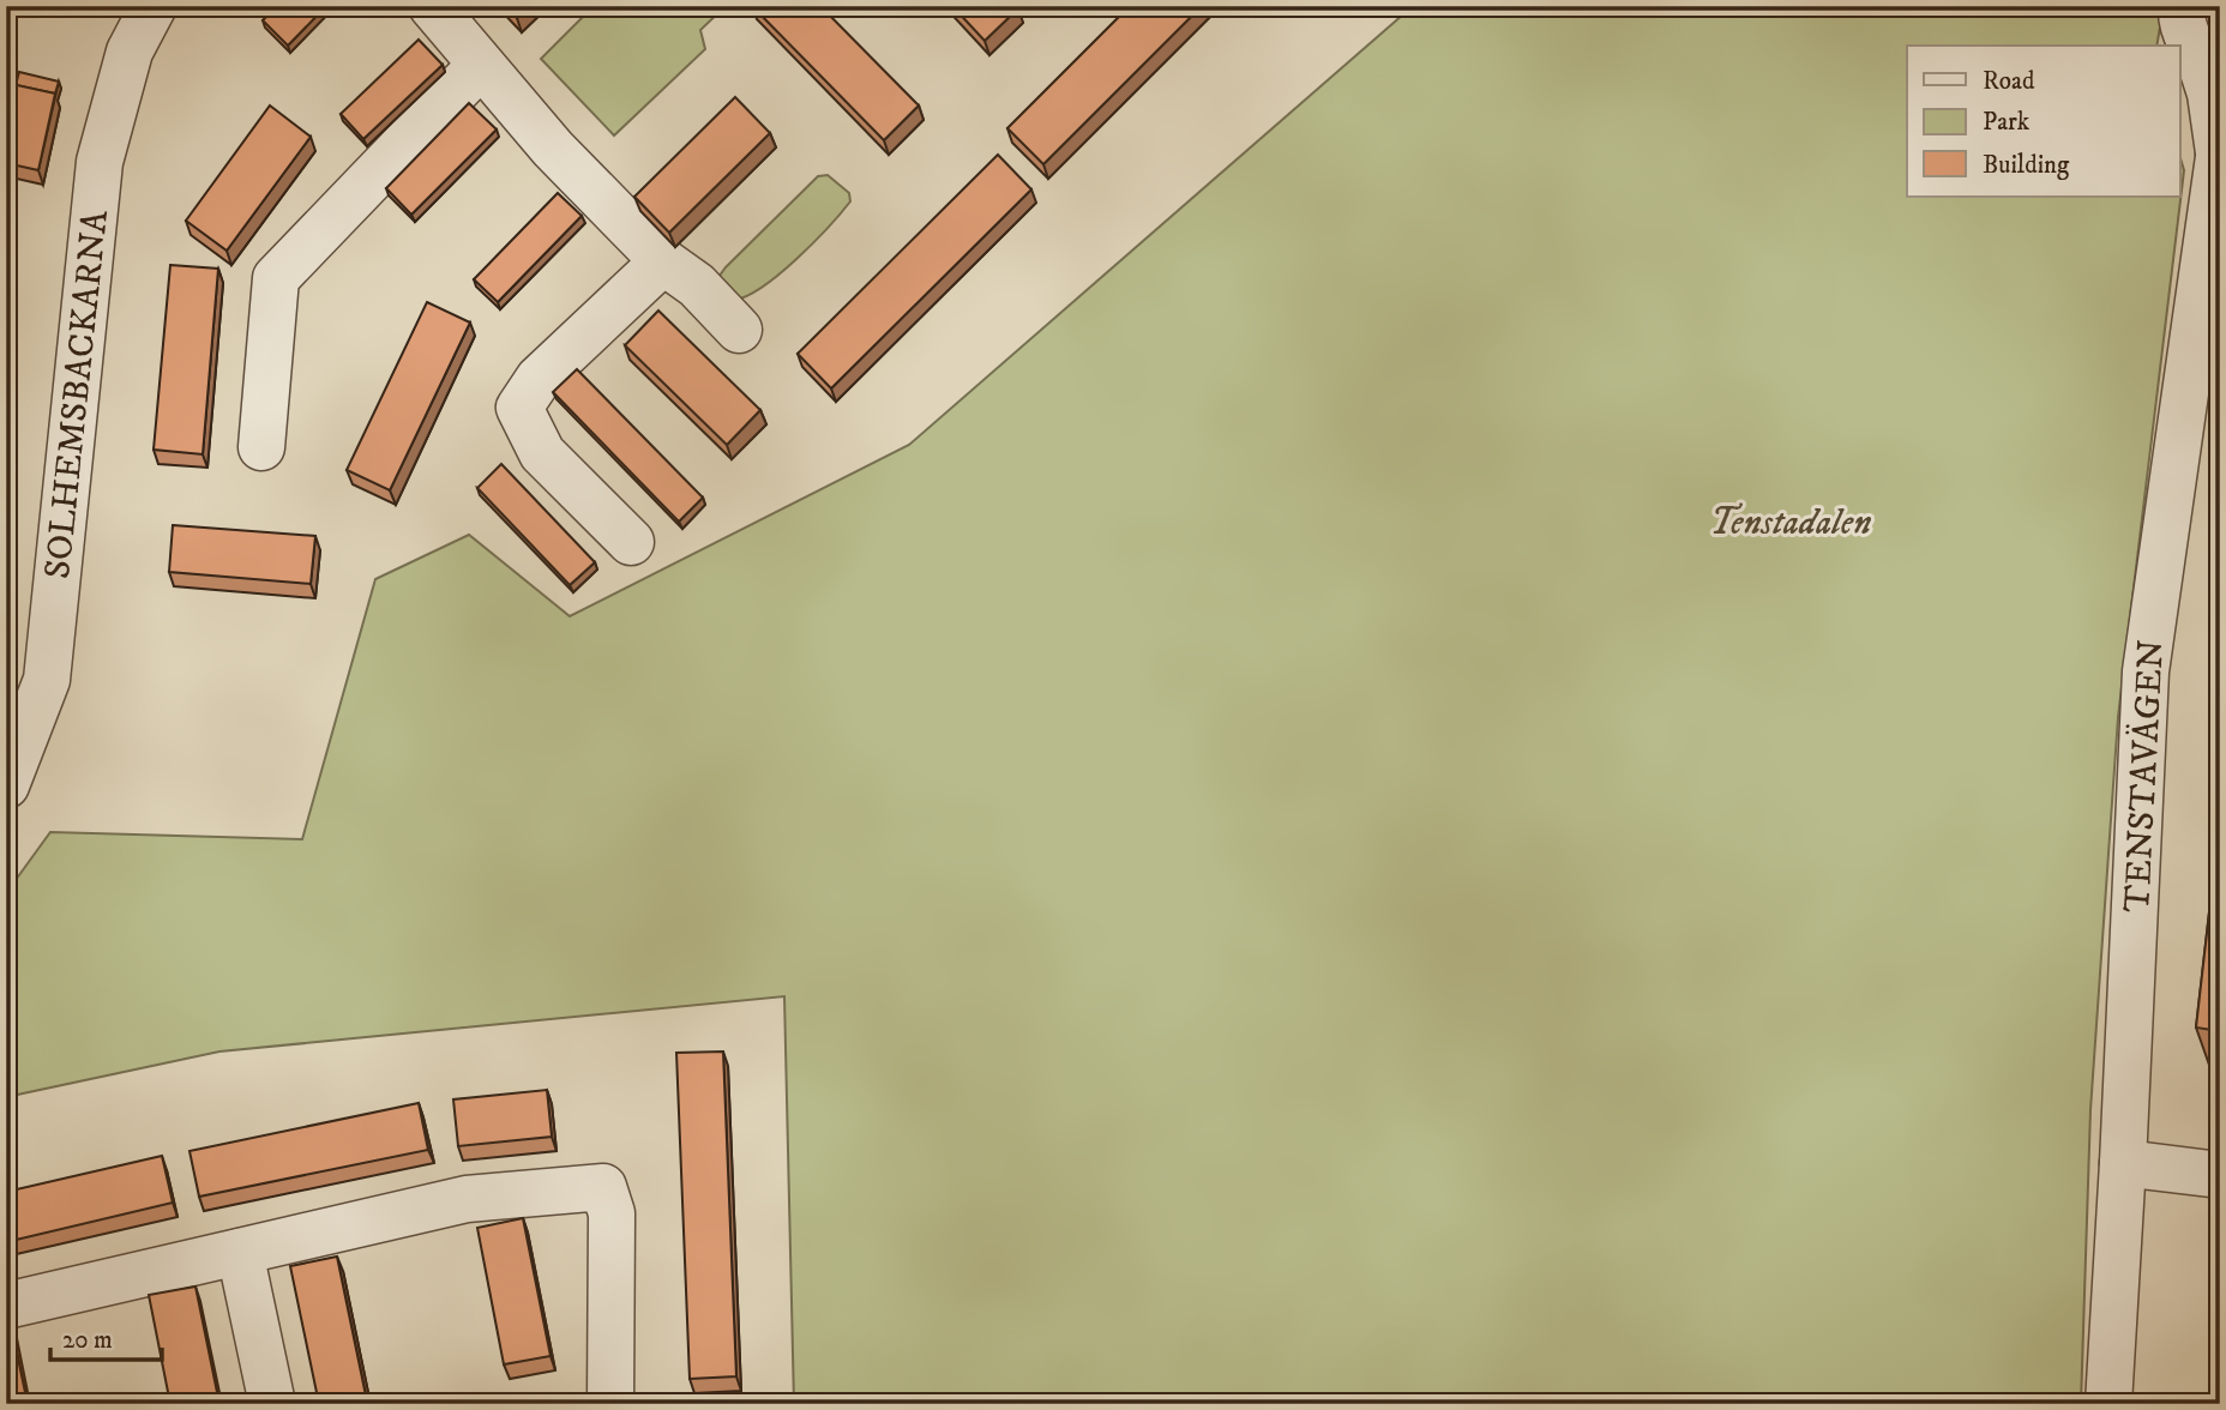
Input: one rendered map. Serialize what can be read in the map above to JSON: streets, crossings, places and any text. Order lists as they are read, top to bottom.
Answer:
{
  "streets": {
    "street": ["SOLHEMSBACKARNA", "TENSTAVÄGEN"]
  },
  "parks": ["Tenstadalen"],
  "legend": ["Road", "Park", "Building"],
  "scale_bar": "20 m"
}
